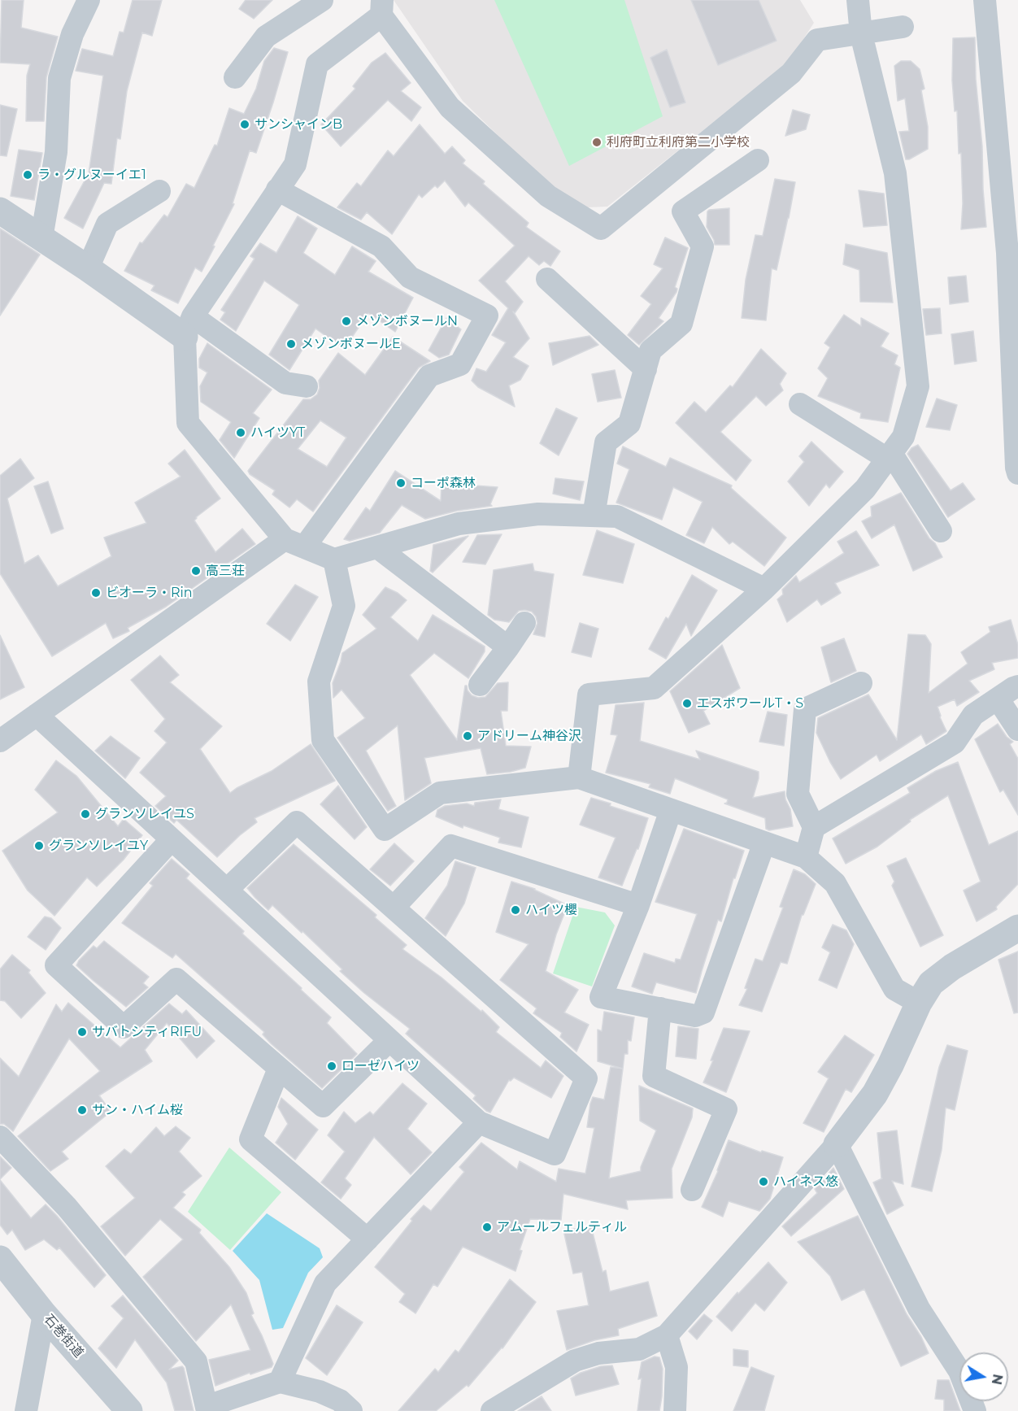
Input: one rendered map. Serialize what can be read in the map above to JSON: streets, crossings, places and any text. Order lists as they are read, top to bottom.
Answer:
{
  "streets": {
    "street": ["石巻街道"]
  },
  "places": [
    "サンシャインB",
    "利府町立利府第二小学校",
    "ラ・グルヌーイエ1",
    "メゾンボヌールN",
    "メゾンボヌールE",
    "ハイツYT",
    "コーポ森林",
    "高三荘",
    "ビオーラ・Rin",
    "エスポワールT・S",
    "アドリーム神谷沢",
    "グランソレイユS",
    "グランソレイユY",
    "ハイツ櫻",
    "サバトシティRIFU",
    "ローゼハイツ",
    "サン・ハイム桜",
    "ハイネス悠",
    "アムールフェルティル"
  ],
  "north": "right"
}
